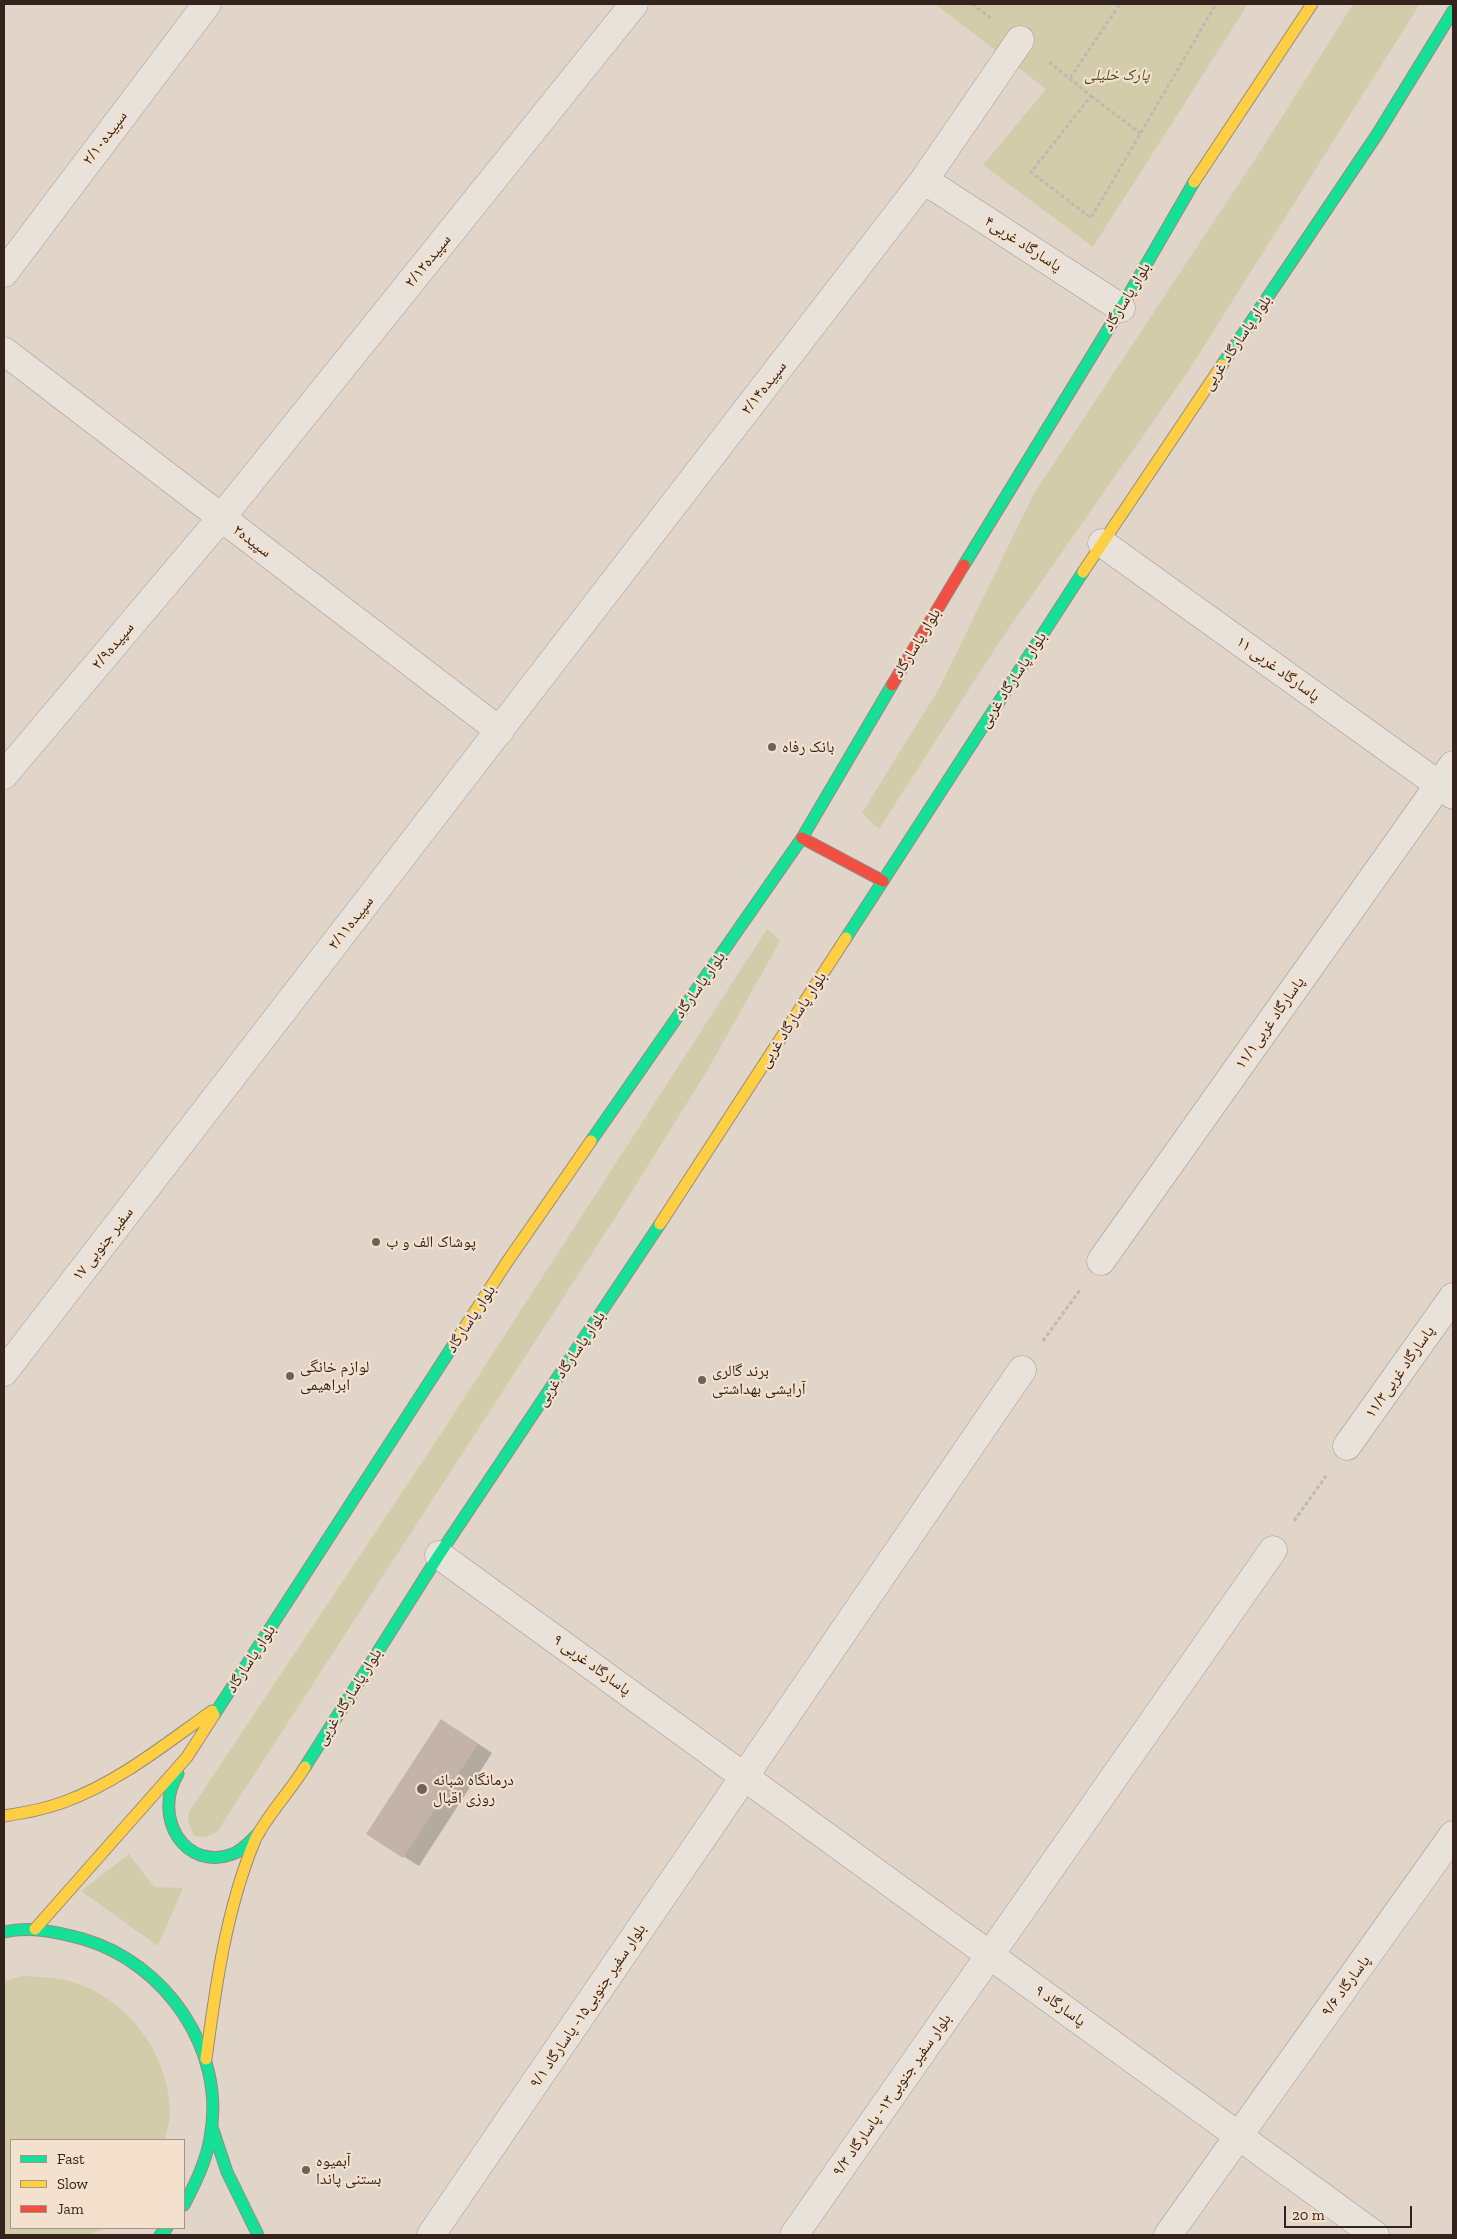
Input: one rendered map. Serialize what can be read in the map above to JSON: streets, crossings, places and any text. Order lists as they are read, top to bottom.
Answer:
{
  "streets": {
    "main road": ["بلوار پاسارگاد", "بلوار پاسارگاد غربی"],
    "street": [
      "سپیده۲/۱۰",
      "پاسارگاد غربی۴",
      "سپیده۲/۱۲",
      "سپیده۲/۱۴",
      "سپیده۲",
      "سپیده۲/۹",
      "پاسارگاد غربی ۱۱",
      "سپیده۲/۱۱",
      "پاسارگاد غربی۱۱/۱",
      "سفیر جنوبی ۱۷",
      "پاسارگاد غربی۱۱/۳",
      "پاسارگاد غربی ۹",
      "پاسارگاد ۹/۶",
      "بلوار سفیر جنوبی۱۵- پاسارگاد ۹/۱",
      "پاسارگاد ۹",
      "بلوار سفیر جنوبی۱۳- پاسارگاد ۹/۳"
    ]
  },
  "crossings": [
    ["پاسارگاد غربی۴", "بلوار پاسارگاد"],
    ["پاسارگاد غربی۴", "سپیده۲/۱۴"],
    ["سپیده۲/۱۲", "سپیده۲"],
    ["سپیده۲/۱۲", "سپیده۲/۹"],
    ["بلوار پاسارگاد غربی", "پاسارگاد غربی ۱۱"],
    ["بلوار پاسارگاد غربی", "پاسارگاد غربی ۹"],
    ["سپیده۲/۱۴", "سپیده۲"],
    ["سپیده۲/۱۴", "سپیده۲/۱۱"],
    ["سپیده۲", "سپیده۲/۹"],
    ["سپیده۲", "سپیده۲/۱۱"],
    ["پاسارگاد غربی ۱۱", "پاسارگاد غربی۱۱/۱"],
    ["سپیده۲/۱۱", "سفیر جنوبی ۱۷"],
    ["پاسارگاد غربی ۹", "بلوار سفیر جنوبی۱۵- پاسارگاد ۹/۱"],
    ["پاسارگاد غربی ۹", "پاسارگاد ۹"],
    ["پاسارگاد ۹/۶", "پاسارگاد ۹"],
    ["بلوار سفیر جنوبی۱۵- پاسارگاد ۹/۱", "پاسارگاد ۹"],
    ["پاسارگاد ۹", "بلوار سفیر جنوبی۱۳- پاسارگاد ۹/۳"]
  ],
  "parks": ["پارک خلیلی"],
  "places": [
    "بانک رفاه",
    "پوشاک الف و ب",
    "لوازم خانگی ابراهیمی",
    "برند گالری آرایشی بهداشتی",
    "درمانگاه شبانه روزی اقبال",
    "آبمیوه بستنی پاندا"
  ],
  "legend": ["Fast", "Slow", "Jam"],
  "scale_bar": "20 m"
}
